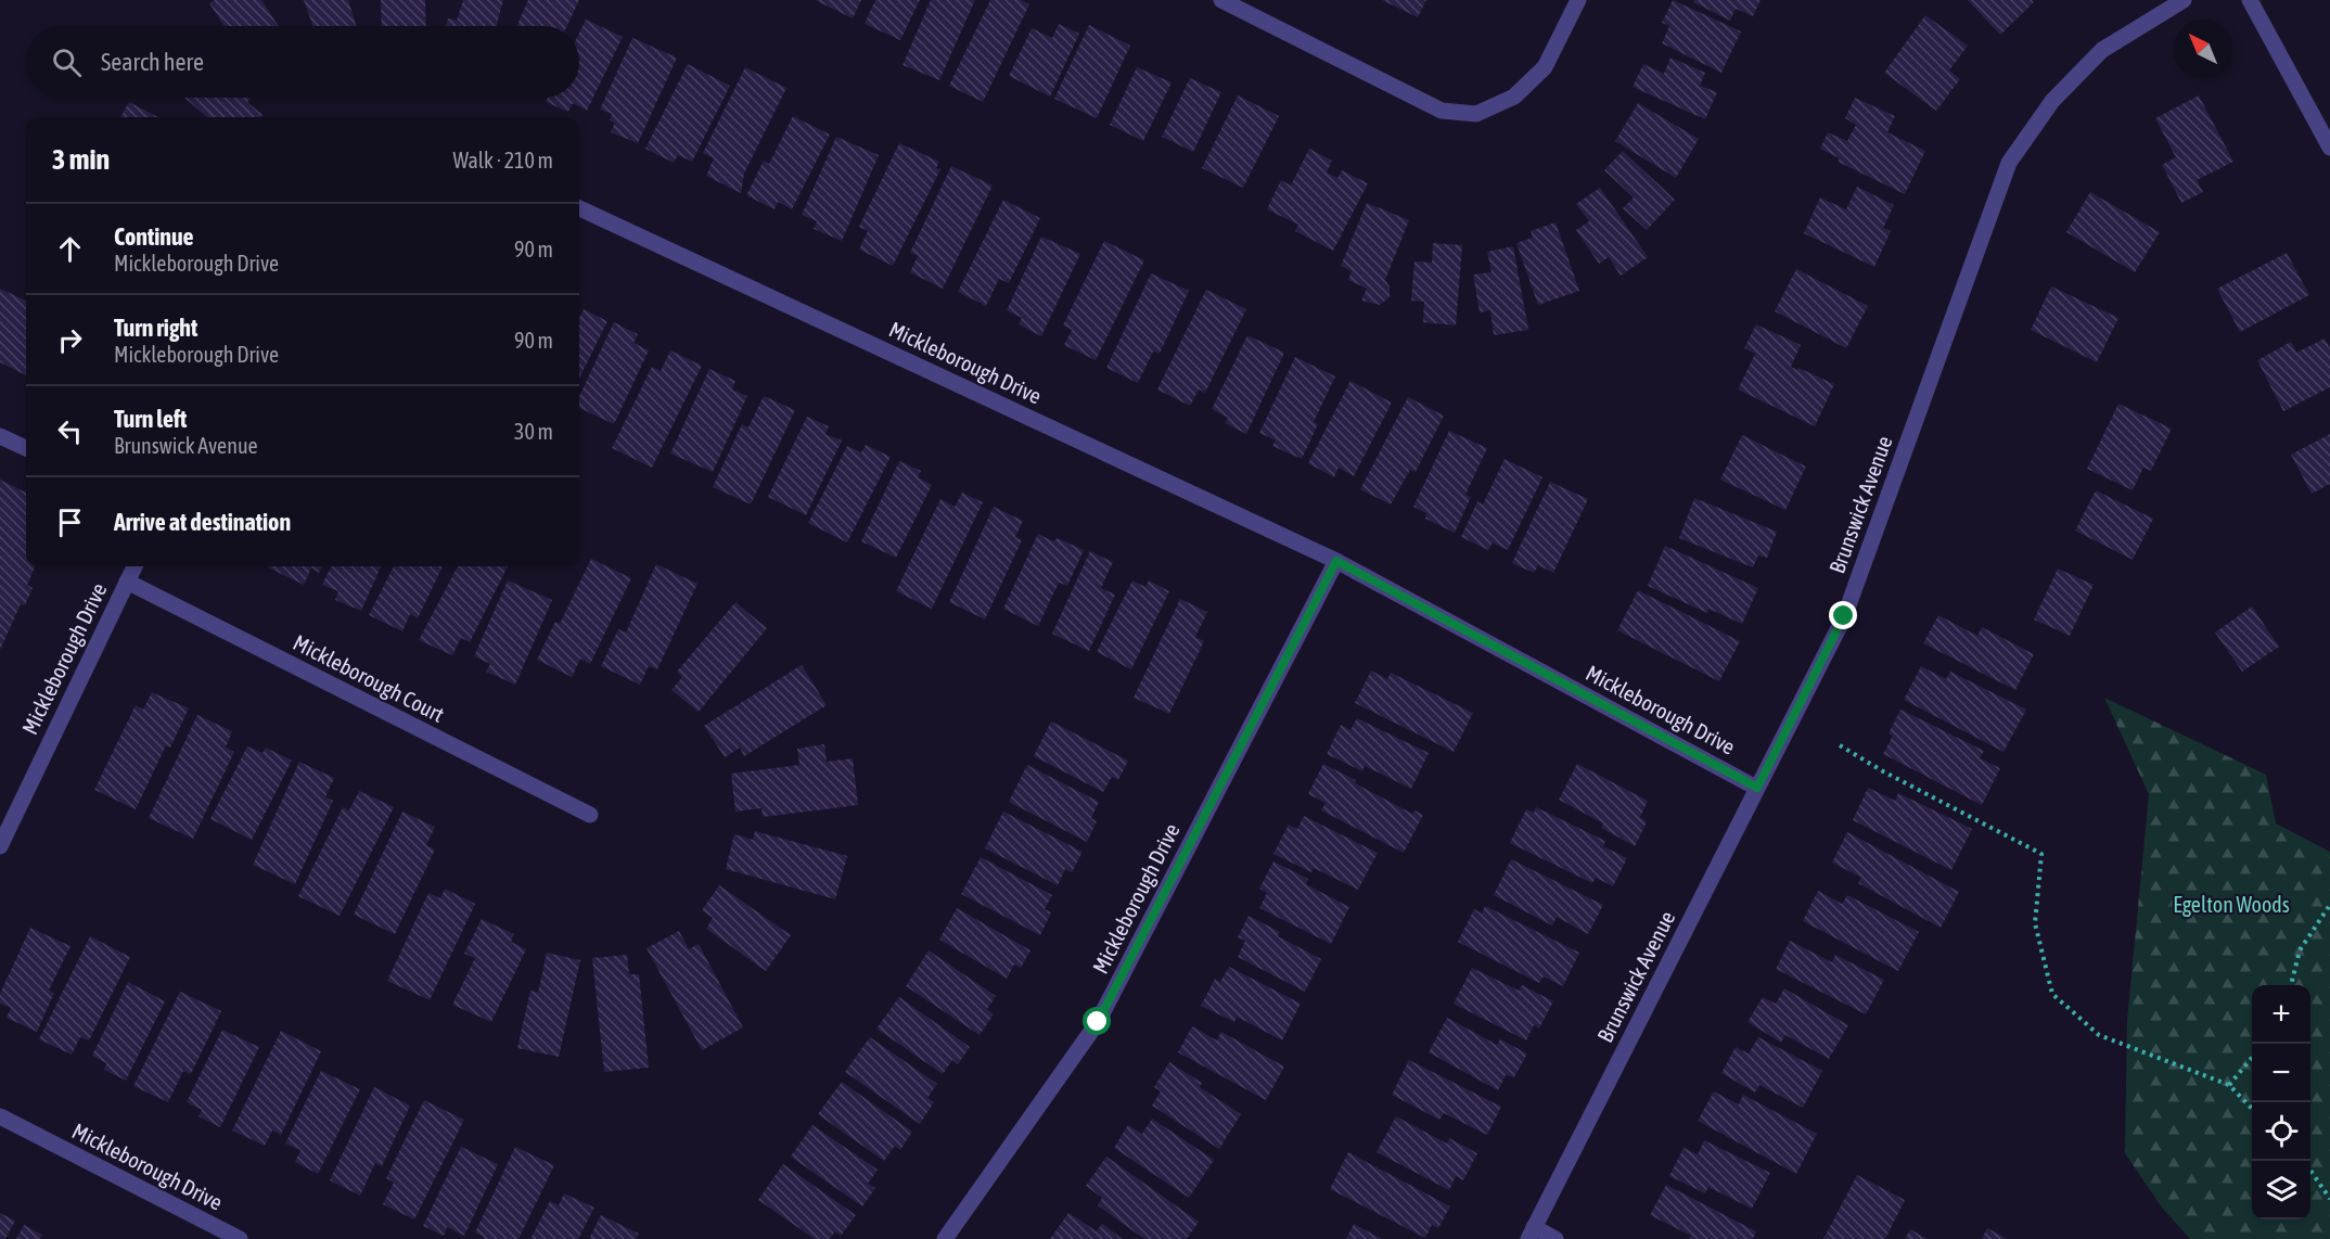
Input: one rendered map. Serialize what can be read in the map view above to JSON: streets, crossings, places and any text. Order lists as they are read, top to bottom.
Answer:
{
  "streets": {
    "street": ["Mickleborough Drive", "Brunswick Avenue", "Mickleborough Court"]
  },
  "crossings": [
    ["Mickleborough Drive", "Brunswick Avenue"],
    ["Mickleborough Drive", "Mickleborough Court"]
  ],
  "parks": ["Egelton Woods"],
  "north": "top left",
  "page": {
    "search": "Search here",
    "heading": ["3 min", "Walk · 210 m"],
    "list": [
      ["Continue", "Mickleborough Drive", "90 m"],
      ["Turn right", "Mickleborough Drive", "90 m"],
      ["Turn left", "Brunswick Avenue", "30 m"],
      "Arrive at destination"
    ],
    "map_buttons": ["+", "−"]
  }
}
